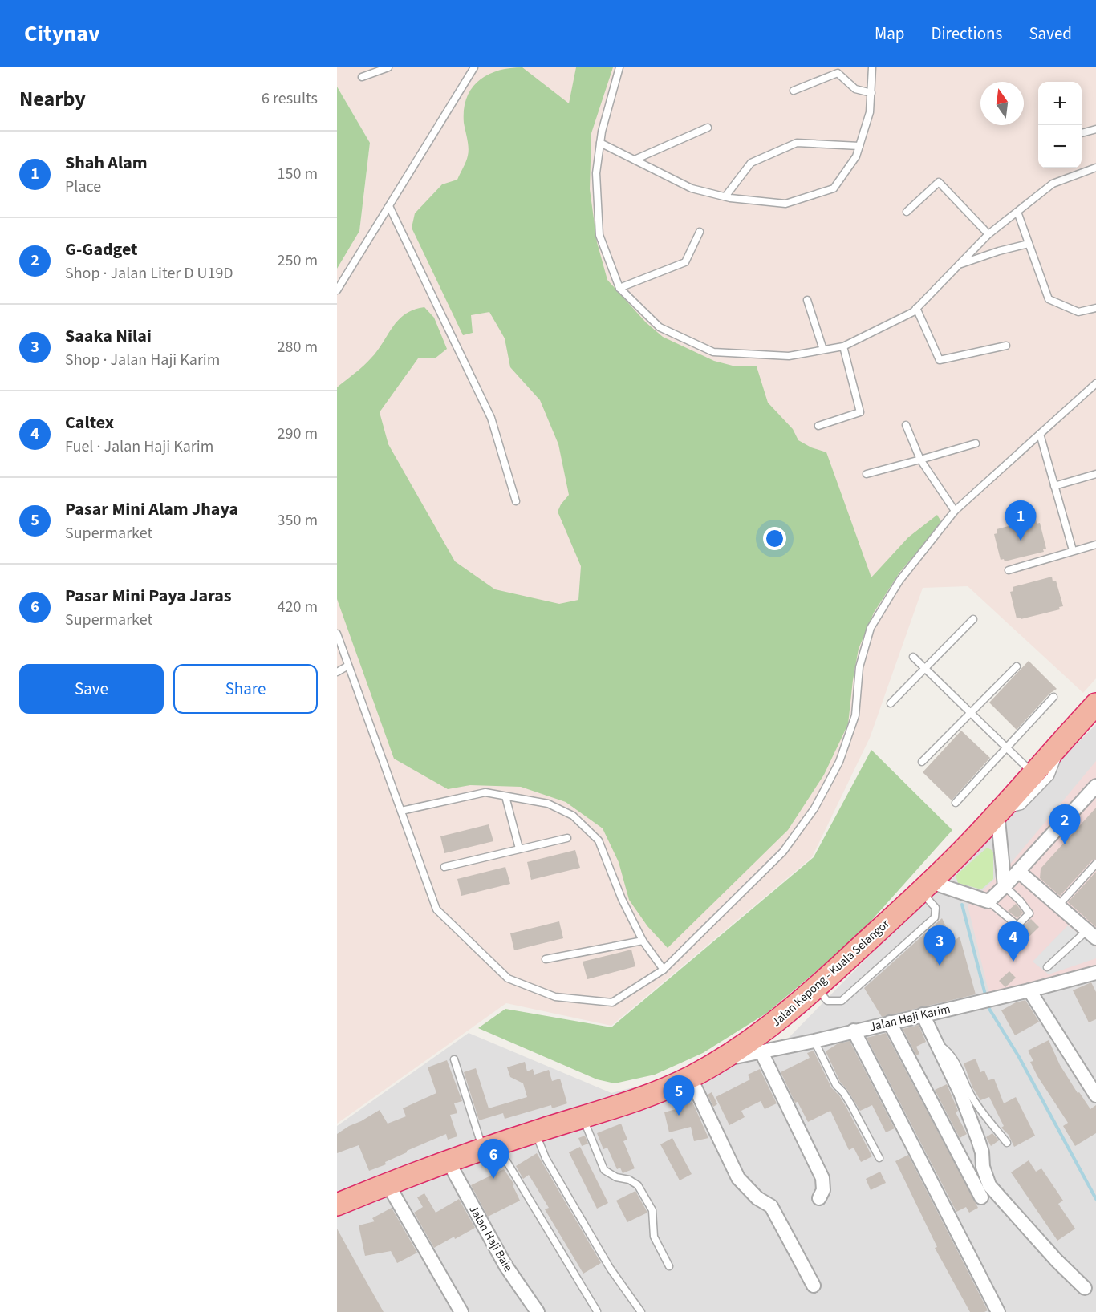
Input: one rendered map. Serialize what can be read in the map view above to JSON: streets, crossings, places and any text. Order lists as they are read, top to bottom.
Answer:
{
  "streets": {
    "highway": ["Jalan Kepong - Kuala Selangor"],
    "street": ["Jalan Haji Karim", "Jalan Haji Baie"]
  },
  "crossings": [
    ["Jalan Kepong - Kuala Selangor", "Jalan Haji Karim"],
    ["Jalan Kepong - Kuala Selangor", "Jalan Haji Baie"]
  ],
  "north": "top",
  "page": {
    "header": "Citynav",
    "nav": ["Map", "Directions", "Saved"],
    "heading": ["Nearby", "6 results"],
    "map_buttons": ["+", "−"],
    "list": [
      {
        "mark": "1",
        "name": "Shah Alam",
        "note": "Place",
        "value": "150 m"
      },
      {
        "mark": "2",
        "name": "G-Gadget",
        "note": "Shop · Jalan Liter D U19D",
        "value": "250 m"
      },
      {
        "mark": "3",
        "name": "Saaka Nilai",
        "note": "Shop · Jalan Haji Karim",
        "value": "280 m"
      },
      {
        "mark": "4",
        "name": "Caltex",
        "note": "Fuel · Jalan Haji Karim",
        "value": "290 m"
      },
      {
        "mark": "5",
        "name": "Pasar Mini Alam Jhaya",
        "note": "Supermarket",
        "value": "350 m"
      },
      {
        "mark": "6",
        "name": "Pasar Mini Paya Jaras",
        "note": "Supermarket",
        "value": "420 m"
      }
    ],
    "pins": [
      "1",
      "2",
      "4",
      "3",
      "5",
      "6"
    ],
    "buttons": ["Save", "Share"]
  }
}
